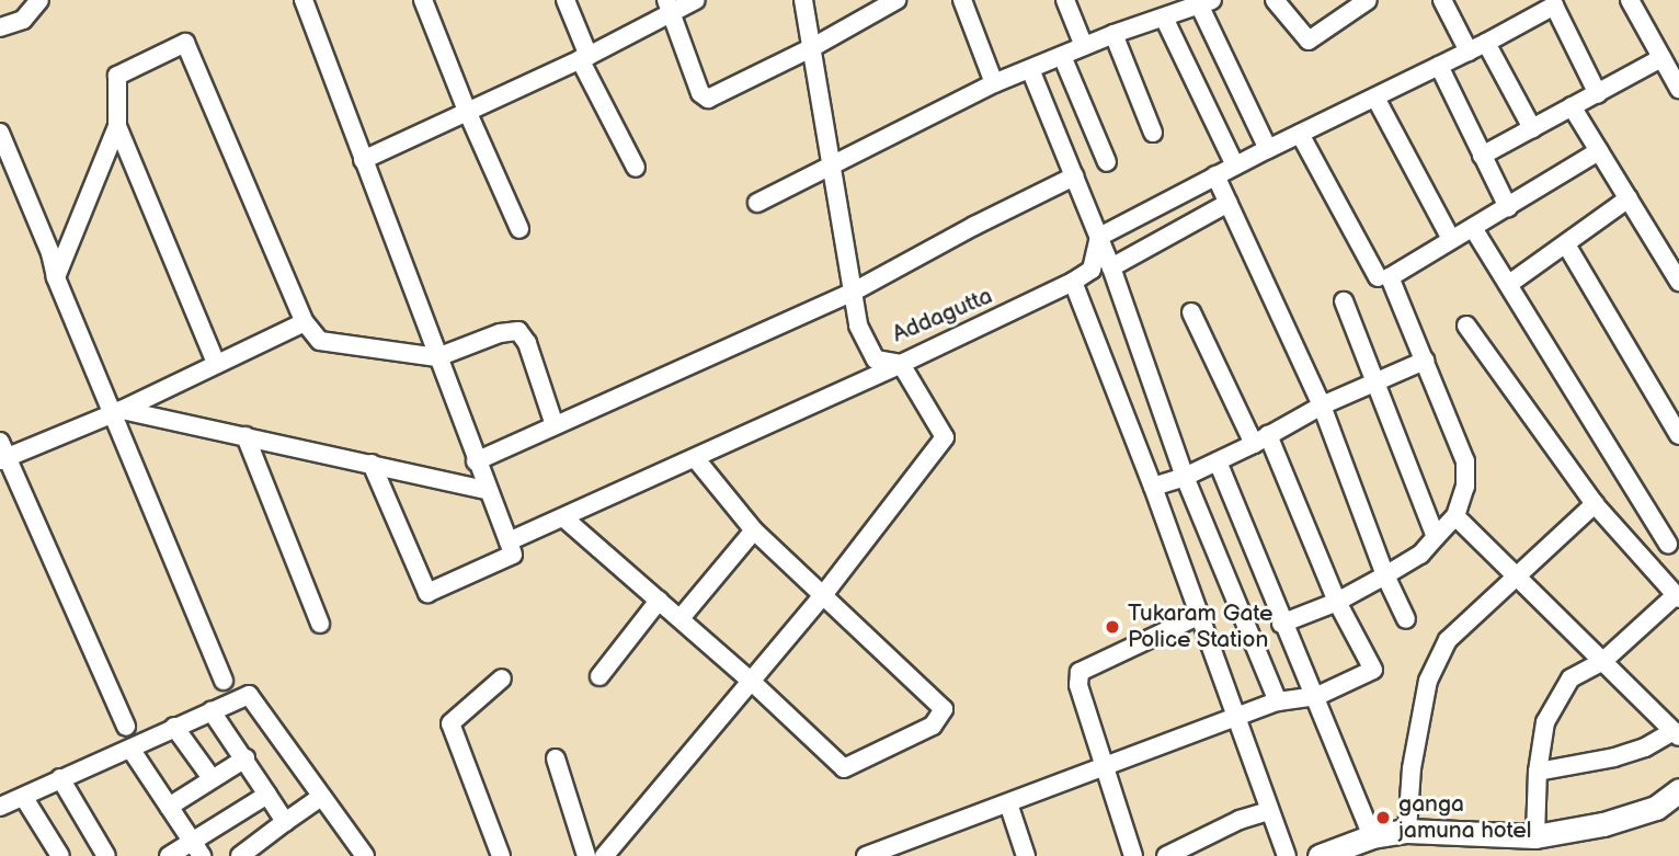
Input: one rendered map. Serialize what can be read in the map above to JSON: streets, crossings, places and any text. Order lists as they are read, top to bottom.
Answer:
{
  "streets": {
    "street": ["Addagutta"]
  },
  "places": ["Tukaram Gate Police Station", "ganga jamuna hotel"]
}
